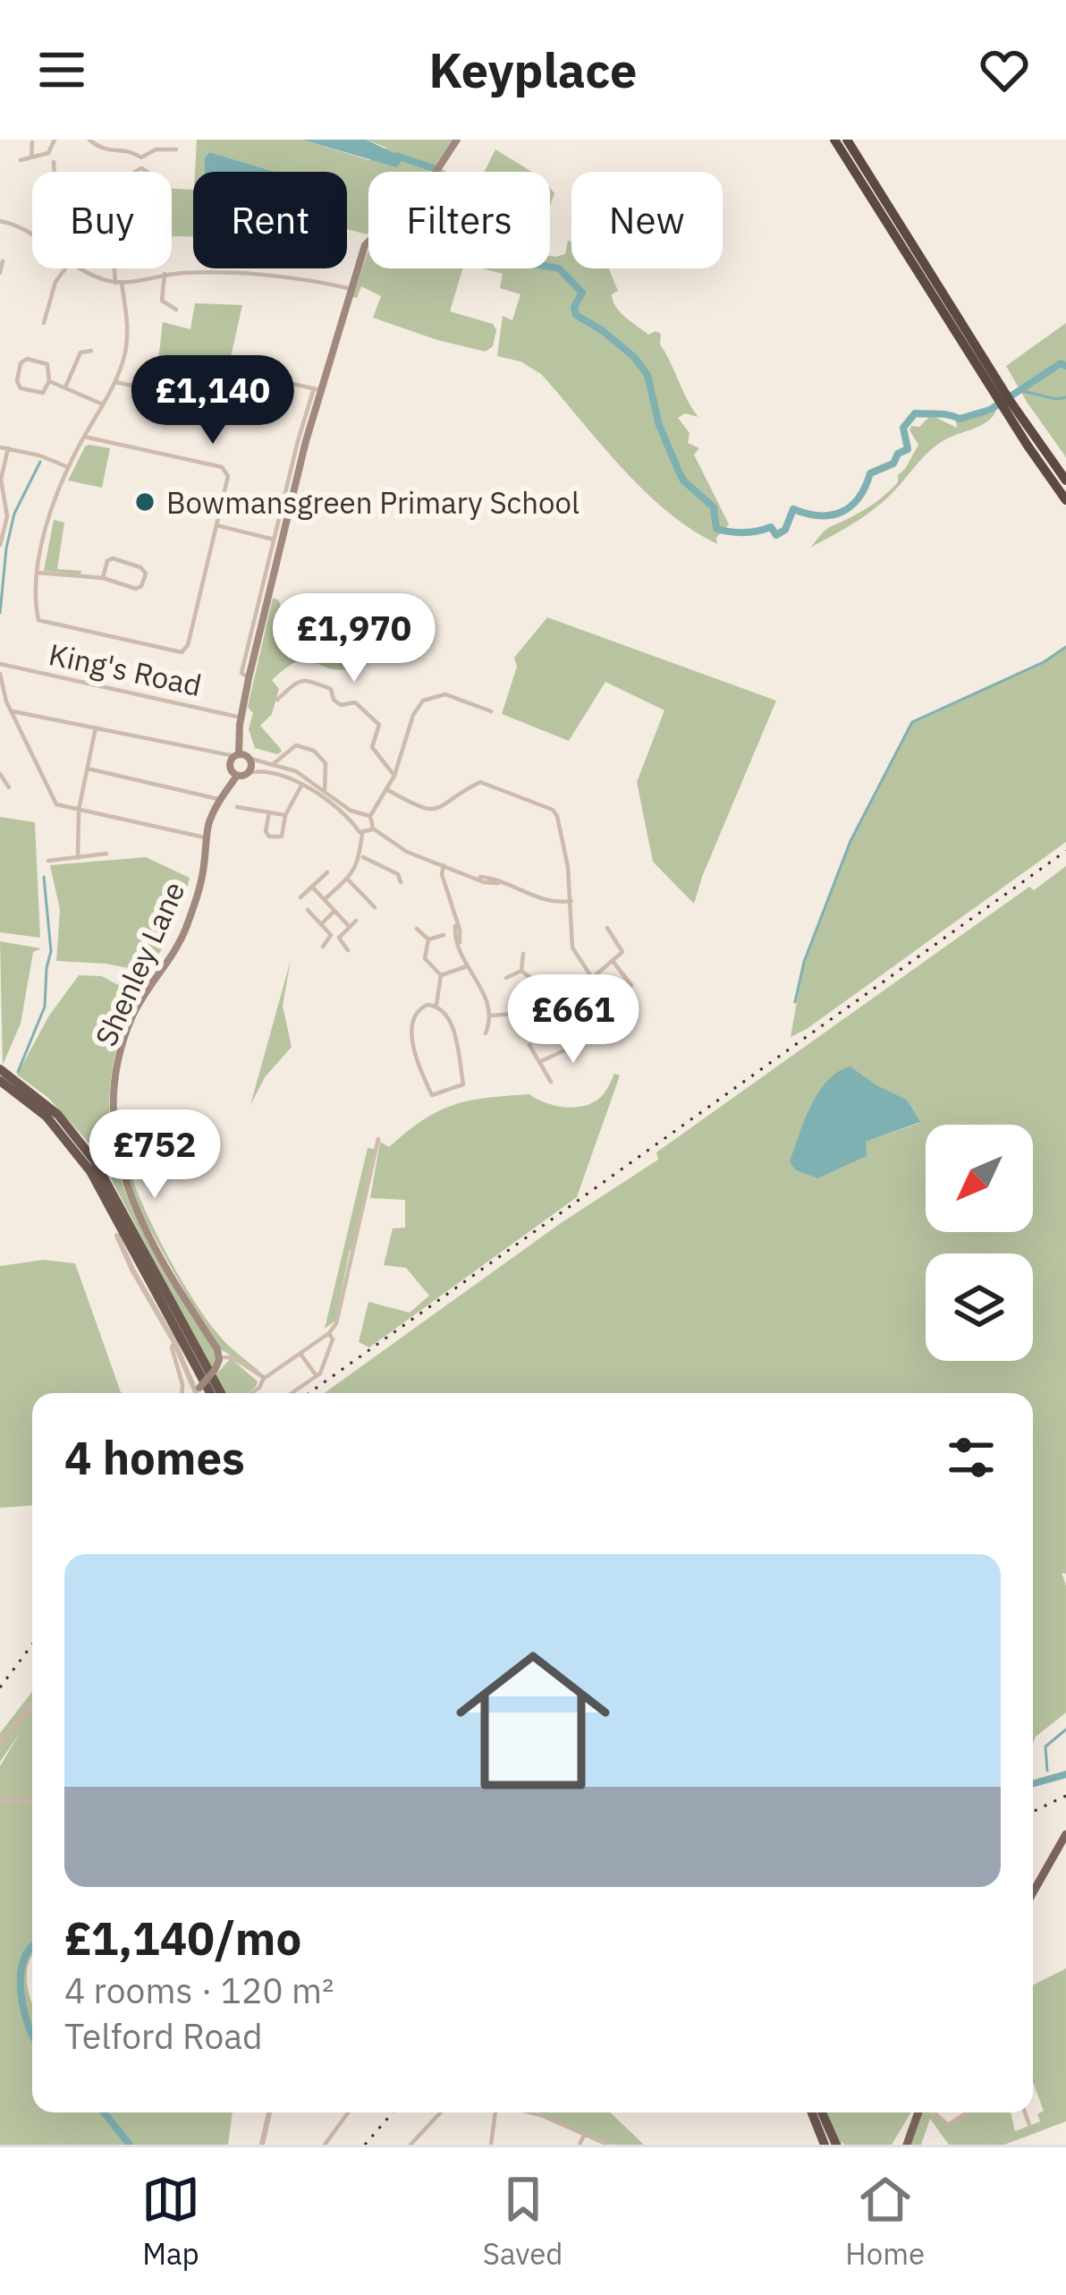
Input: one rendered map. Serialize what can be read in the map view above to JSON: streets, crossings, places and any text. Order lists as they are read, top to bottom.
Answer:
{
  "streets": {
    "main road": ["Shenley Lane"],
    "street": ["King's Road"]
  },
  "places": ["Bowmansgreen Primary School"],
  "north": "bottom left",
  "page": {
    "header": "Keyplace",
    "chip": [
      "Buy",
      "Rent",
      "Filters",
      "New"
    ],
    "price": [
      "£1,140",
      "£1,970",
      "£661",
      "£752"
    ],
    "heading": "4 homes",
    "list": [
      {
        "name": "£1,140/mo",
        "note": "4 rooms · 120 m² · Telford Road"
      }
    ],
    "tabs": ["Map", "Saved", "Home"]
  }
}
